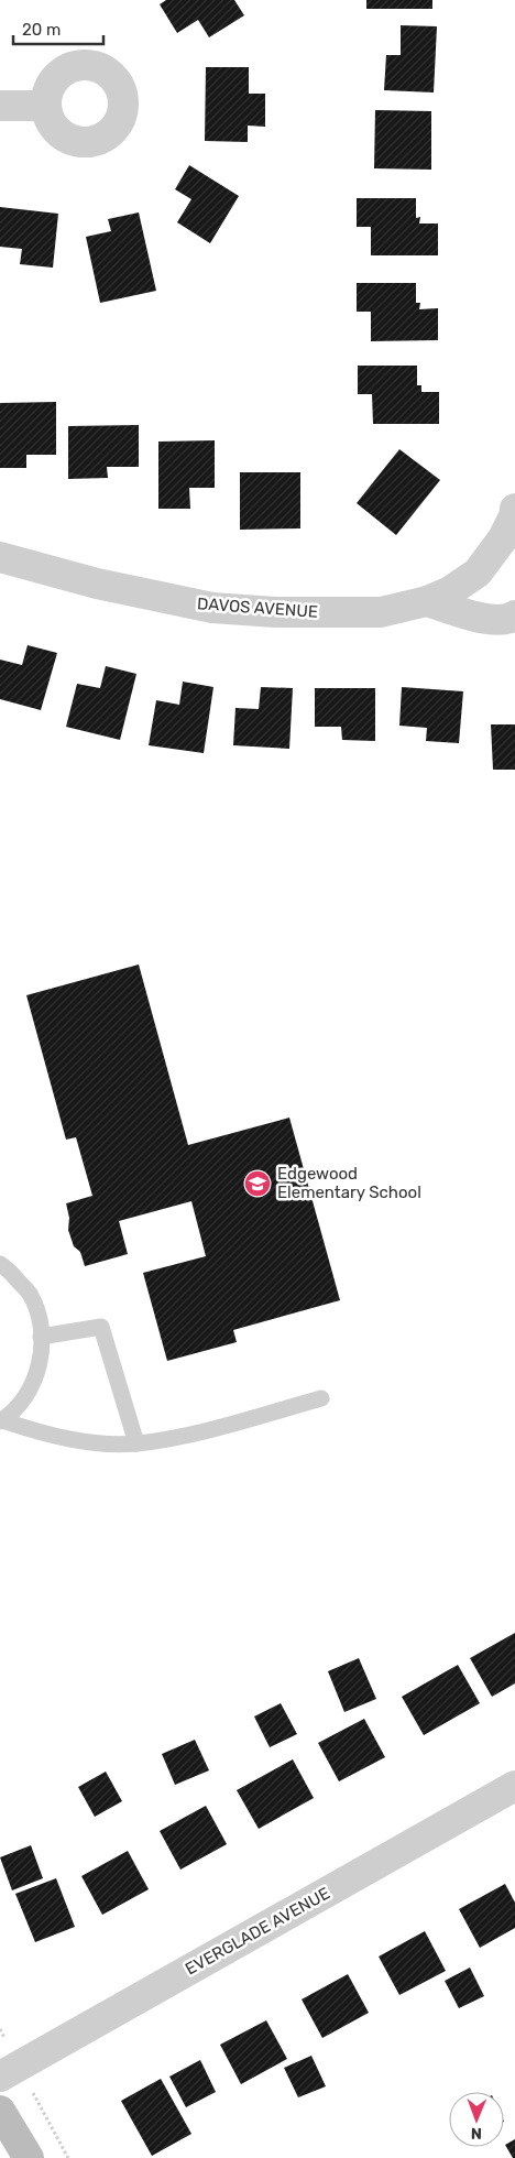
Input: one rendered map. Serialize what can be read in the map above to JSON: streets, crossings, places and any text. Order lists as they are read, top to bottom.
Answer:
{
  "streets": {
    "street": ["DAVOS AVENUE", "EVERGLADE AVENUE"]
  },
  "places": {
    "school or university": ["Edgewood Elementary School"]
  },
  "scale_bar": "20 m",
  "north": "bottom"
}
